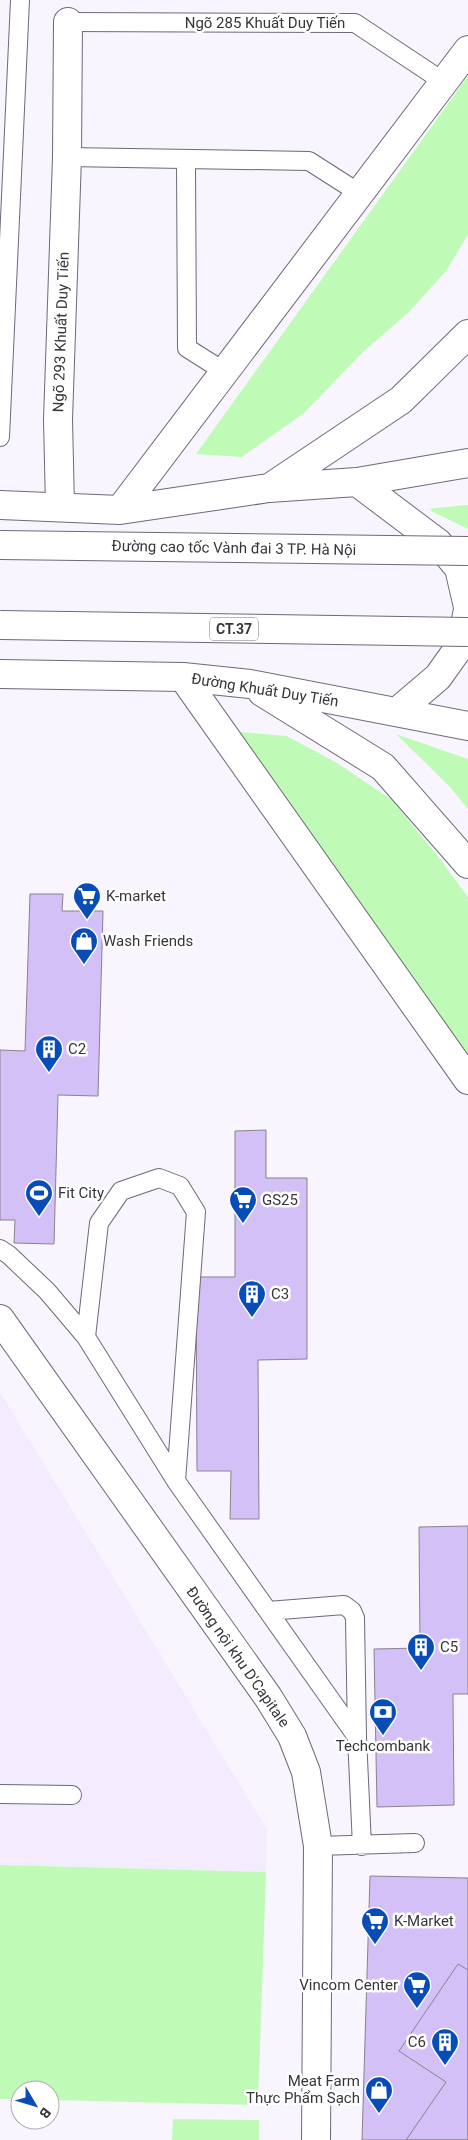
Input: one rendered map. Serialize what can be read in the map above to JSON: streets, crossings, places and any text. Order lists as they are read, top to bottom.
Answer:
{
  "streets": {
    "main road": [
      "Ngõ 293 Khuất Duy Tiến",
      "Đường cao tốc Vành đai 3 TP. Hà Nội",
      "CT.37",
      "Đường Khuất Duy Tiến",
      "Đường nội khu D'Capitale"
    ],
    "lane": ["Ngõ 285 Khuất Duy Tiến"]
  },
  "crossings": [
    ["Ngõ 285 Khuất Duy Tiến", "Ngõ 293 Khuất Duy Tiến"]
  ],
  "places": {
    "supermarket": [
      "K-market",
      "GS25",
      "K-Market",
      "Vincom Center"
    ],
    "shop": ["Wash Friends", "Meat Farm Thực Phẩm Sạch"],
    "building": [
      "C2",
      "C3",
      "C5",
      "C6"
    ],
    "sports": ["Fit City"],
    "bank": ["Techcombank"]
  },
  "north": "bottom right"
}
